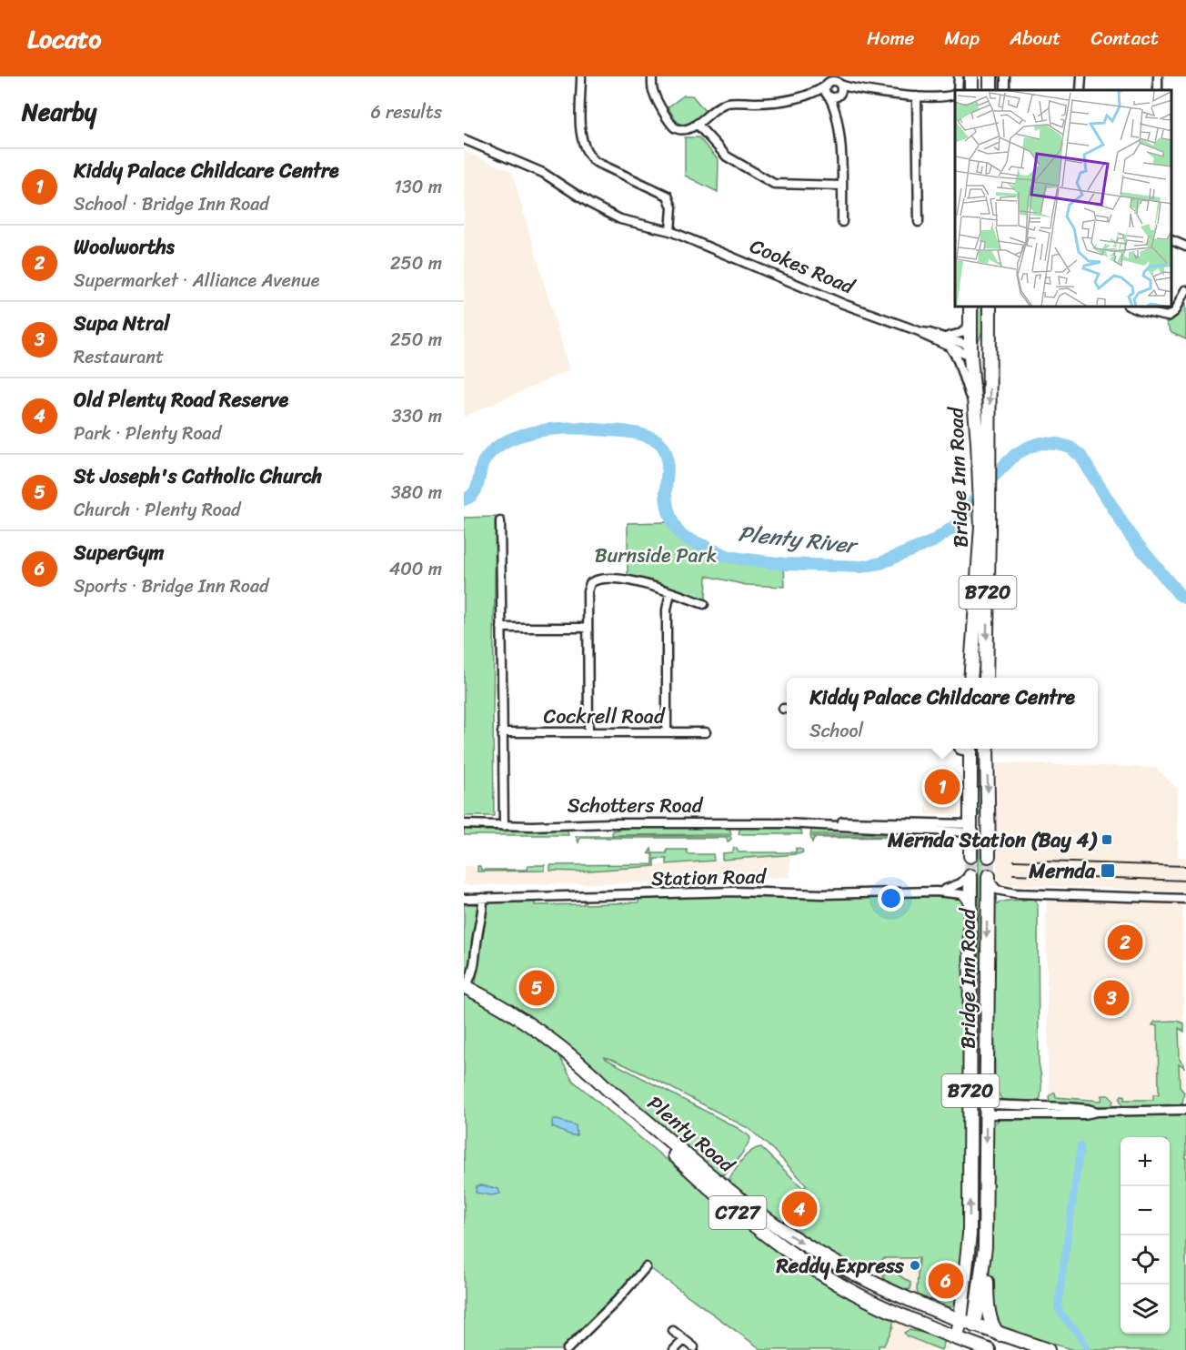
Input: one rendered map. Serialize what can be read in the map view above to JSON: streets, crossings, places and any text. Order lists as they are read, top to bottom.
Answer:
{
  "streets": {
    "main road": [
      "Cookes Road",
      "Bridge Inn Road",
      "B720",
      "Schotters Road",
      "Plenty Road",
      "C727"
    ],
    "street": ["Cockrell Road", "Station Road"]
  },
  "crossings": [
    ["Cookes Road", "Bridge Inn Road"],
    ["Bridge Inn Road", "Station Road"],
    ["Bridge Inn Road", "Plenty Road"]
  ],
  "water": ["Plenty River"],
  "parks": ["Burnside Park"],
  "places": {
    "transit": ["Mernda Station (Bay 4)", "Mernda"],
    "other": ["Reddy Express"]
  },
  "page": {
    "header": "Locato",
    "nav": [
      "Home",
      "Map",
      "About",
      "Contact"
    ],
    "heading": ["Nearby", "6 results"],
    "list": [
      {
        "mark": "1",
        "name": "Kiddy Palace Childcare Centre",
        "note": "School · Bridge Inn Road",
        "value": "130 m"
      },
      {
        "mark": "2",
        "name": "Woolworths",
        "note": "Supermarket · Alliance Avenue",
        "value": "250 m"
      },
      {
        "mark": "3",
        "name": "Supa Ntral",
        "note": "Restaurant",
        "value": "250 m"
      },
      {
        "mark": "4",
        "name": "Old Plenty Road Reserve",
        "note": "Park · Plenty Road",
        "value": "330 m"
      },
      {
        "mark": "5",
        "name": "St Joseph's Catholic Church",
        "note": "Church · Plenty Road",
        "value": "380 m"
      },
      {
        "mark": "6",
        "name": "SuperGym",
        "note": "Sports · Bridge Inn Road",
        "value": "400 m"
      }
    ],
    "popup": ["Kiddy Palace Childcare Centre", "School"],
    "pins": [
      "1",
      "2",
      "5",
      "3",
      "4",
      "6"
    ],
    "map_buttons": ["+", "−"]
  }
}
